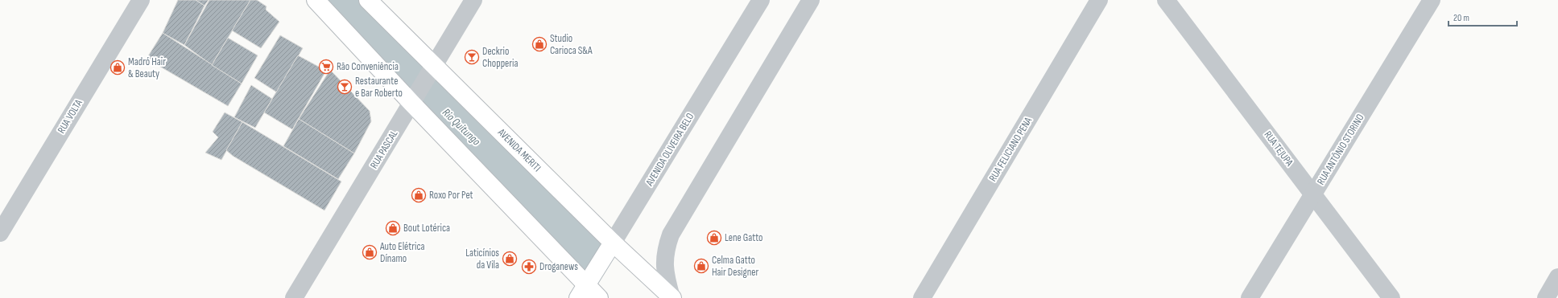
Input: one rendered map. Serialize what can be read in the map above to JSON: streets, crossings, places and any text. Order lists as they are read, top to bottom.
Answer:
{
  "streets": {
    "main road": ["AVENIDA OLIVEIRA BELO", "AVENIDA MERITI"],
    "street": [
      "RUA VOLTA",
      "RUA TEJUPA",
      "RUA PASCAL",
      "RUA FELICIANO PENA",
      "RUA ANTÔNIO STORINO"
    ]
  },
  "crossings": [
    ["RUA TEJUPA", "RUA ANTÔNIO STORINO"],
    ["RUA PASCAL", "AVENIDA MERITI"],
    ["AVENIDA OLIVEIRA BELO", "AVENIDA MERITI"]
  ],
  "water": ["Rio Quitungo"],
  "places": {
    "shop": [
      "Studio Carioca S&A",
      "Madró Hair & Beauty",
      "Roxo Por Pet",
      "Bout Lotérica",
      "Lene Gatto",
      "Auto Elétrica Dínamo",
      "Laticínios da Vila",
      "Celma Gatto Hair Designer"
    ],
    "bar": ["Deckrio Chopperia", "Restaurante e Bar Roberto"],
    "supermarket": ["Rão Conveniência"],
    "pharmacy": ["Droganews"]
  },
  "scale_bar": "20 m"
}
